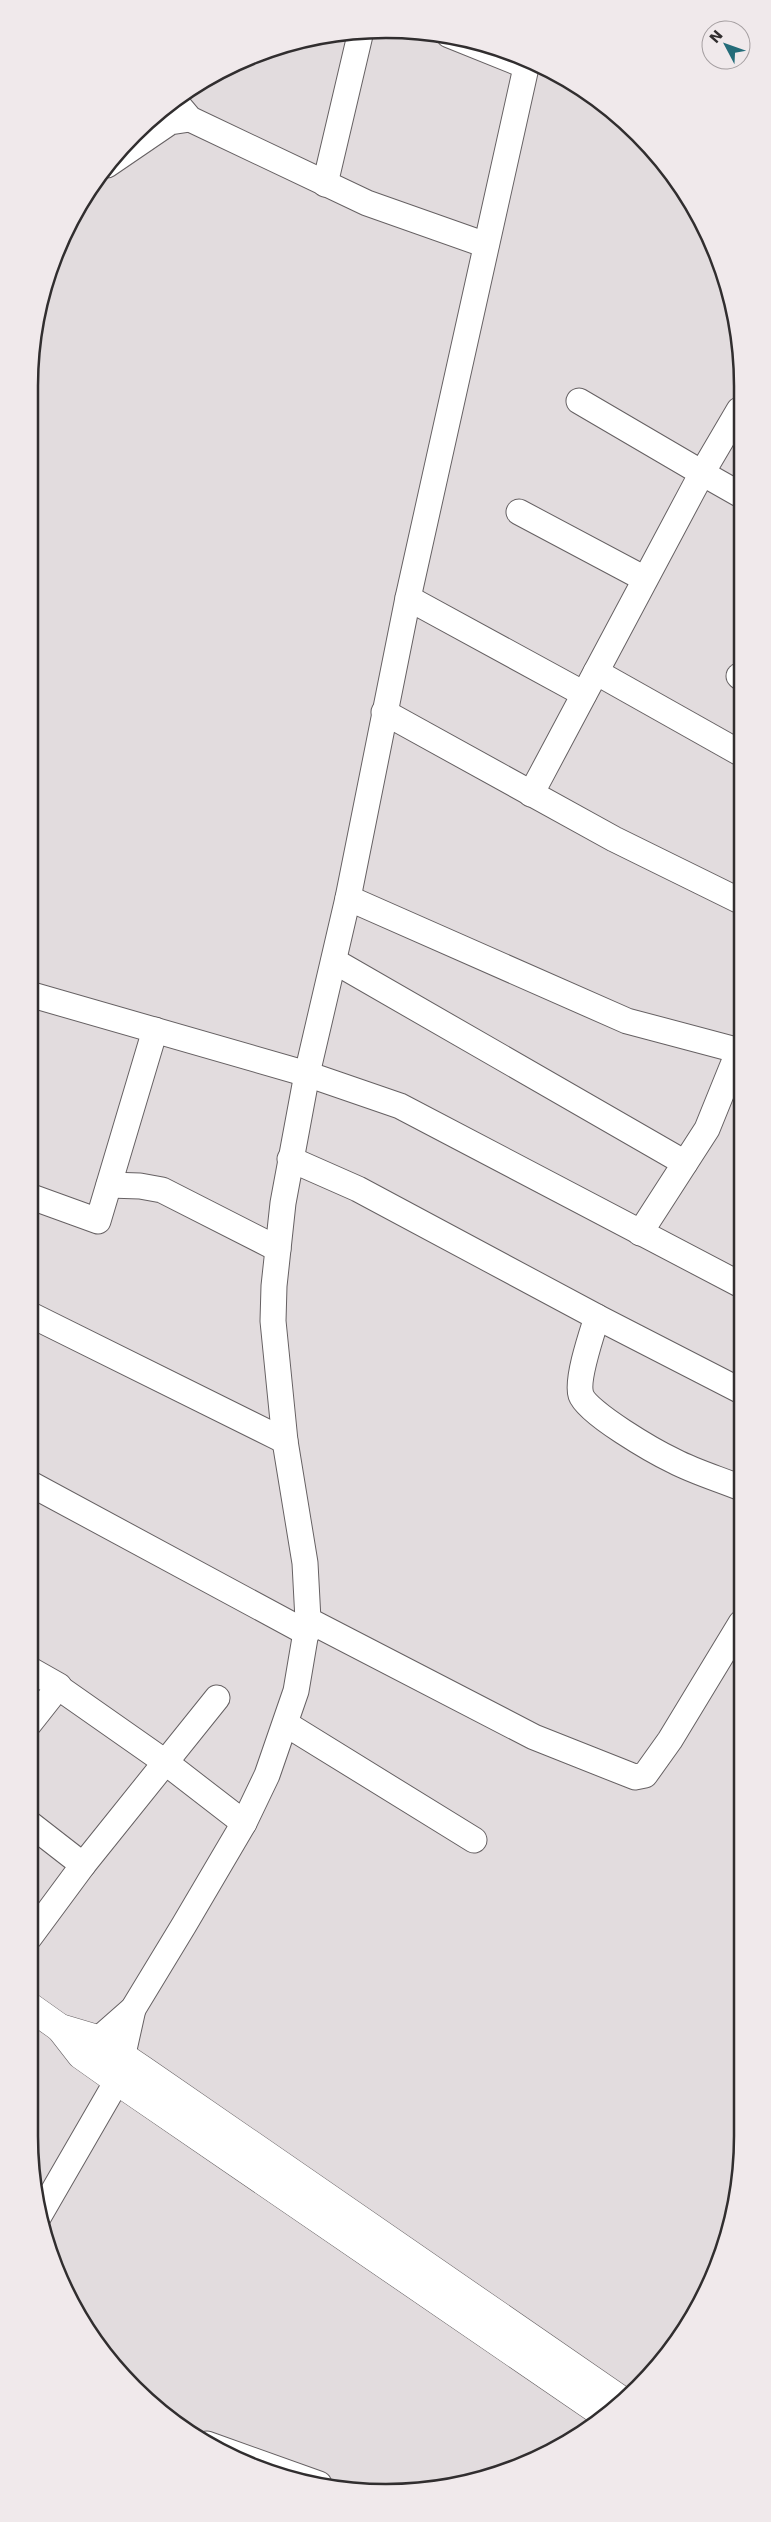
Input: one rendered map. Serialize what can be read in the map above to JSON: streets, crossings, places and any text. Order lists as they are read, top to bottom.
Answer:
{
  "north": "top left"
}
